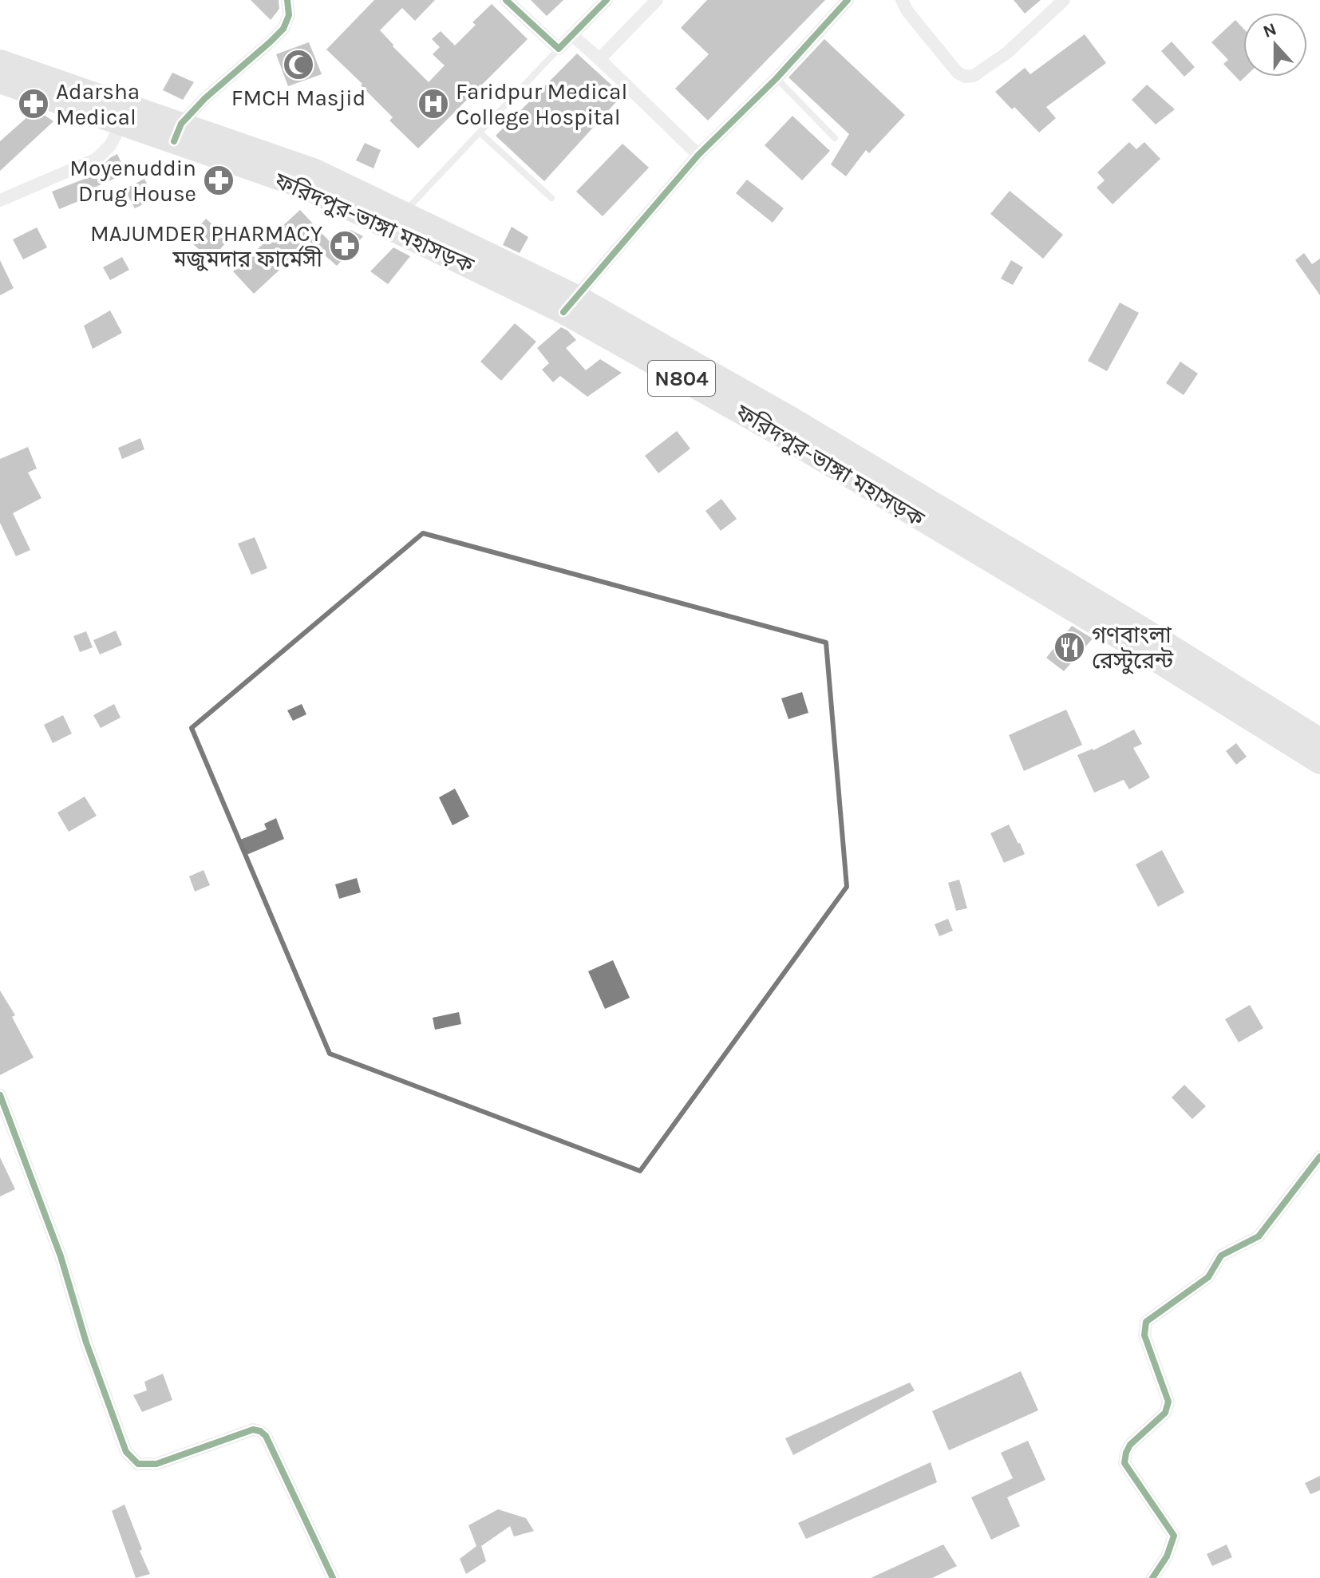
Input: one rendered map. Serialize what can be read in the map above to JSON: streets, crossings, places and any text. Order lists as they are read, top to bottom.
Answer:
{
  "streets": {
    "highway": ["ফরিদপুর-ভাঙ্গা মহাসড়ক", "N804"]
  },
  "places": {
    "mosque": ["FMCH Masjid"],
    "pharmacy": ["Adarsha Medical", "Moyenuddin Drug House", "MAJUMDER PHARMACY মজুমদার ফার্মেসী"],
    "hospital": ["Faridpur Medical College Hospital"],
    "restaurant": ["গণবাংলা রেস্টুরেন্ট"]
  },
  "north": "top"
}
